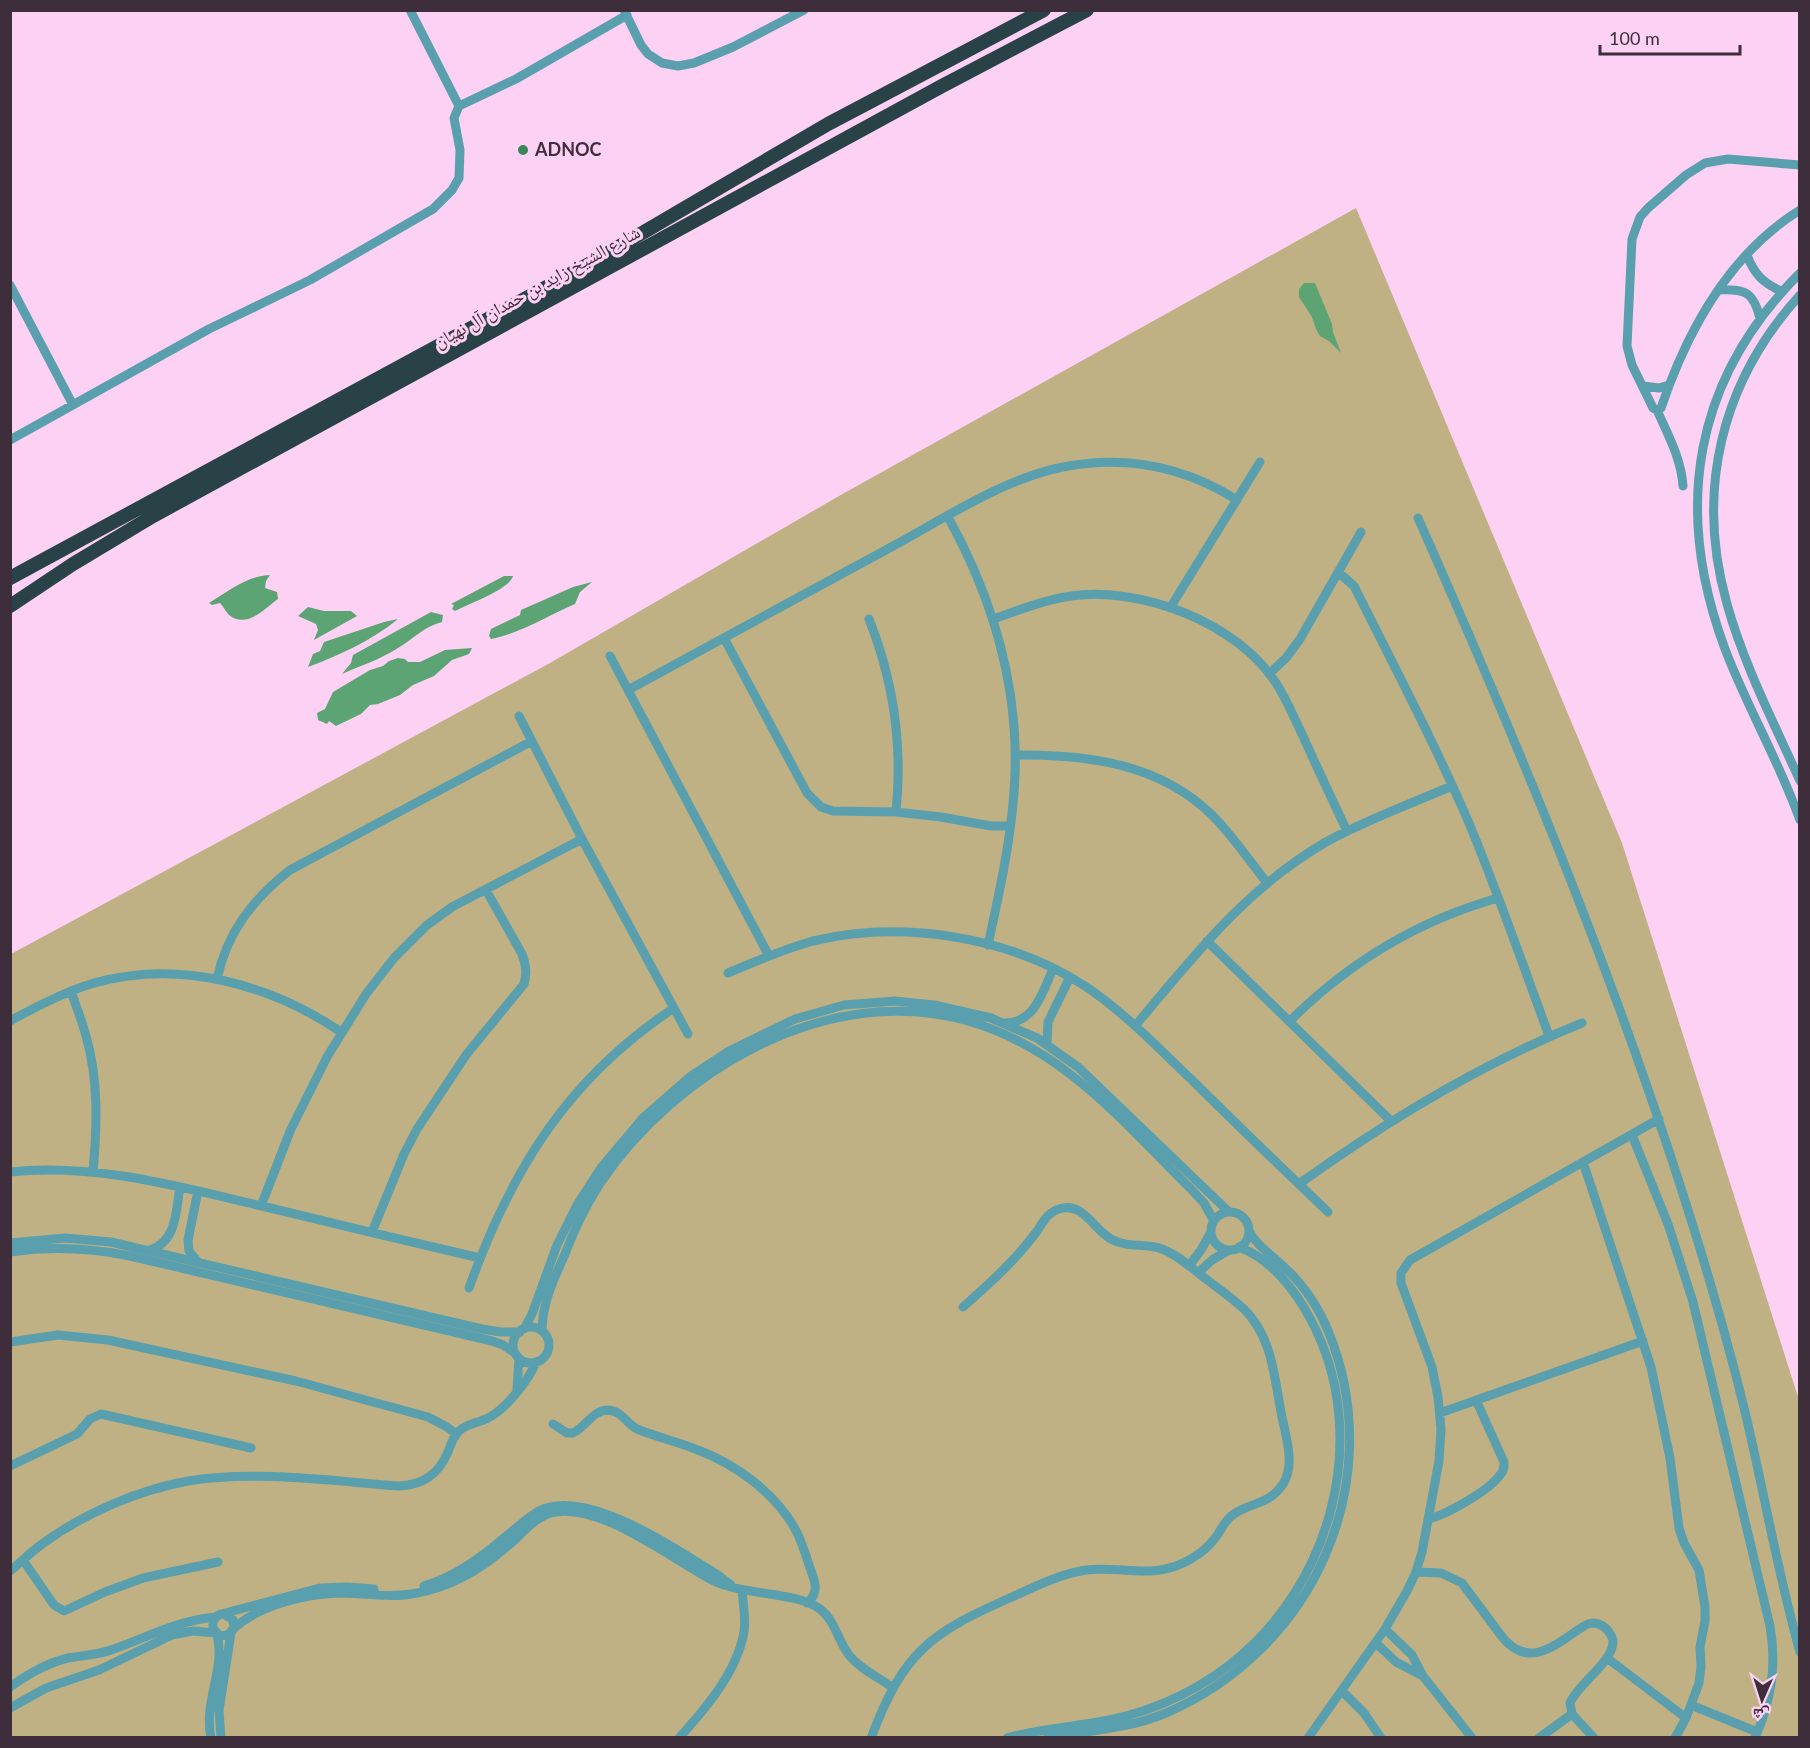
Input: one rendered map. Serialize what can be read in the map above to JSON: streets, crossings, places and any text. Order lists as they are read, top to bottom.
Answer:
{
  "streets": {
    "highway": ["شارع الشيخ زايد بن حمدان آل نهيان"]
  },
  "places": ["ADNOC"],
  "scale_bar": "100 m",
  "north": "bottom"
}
